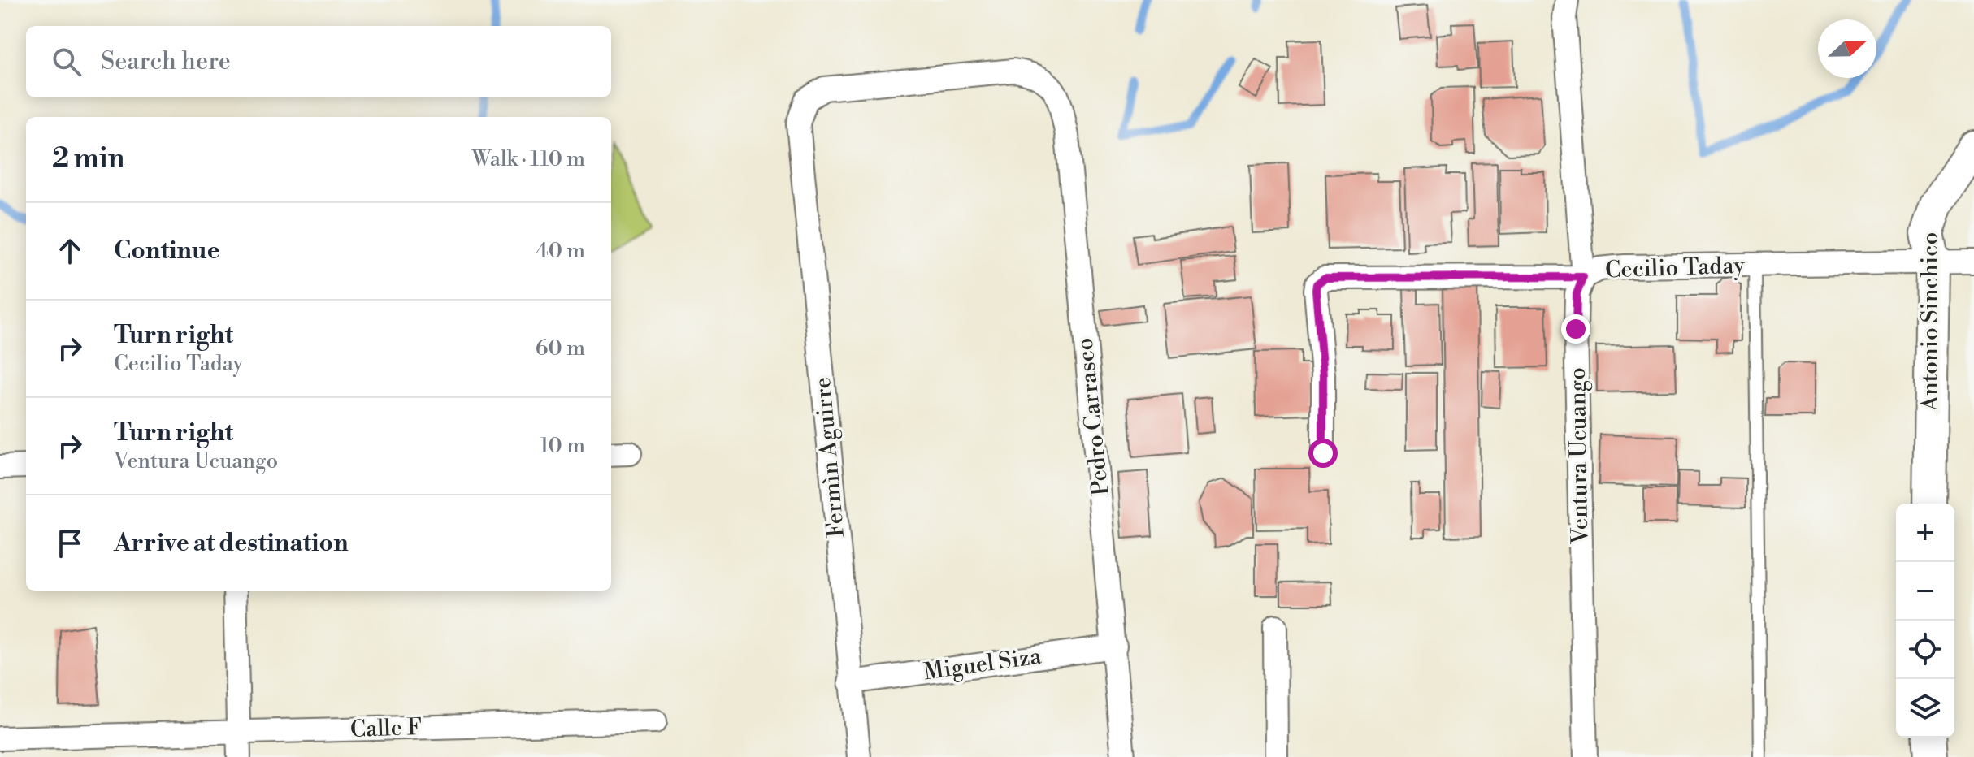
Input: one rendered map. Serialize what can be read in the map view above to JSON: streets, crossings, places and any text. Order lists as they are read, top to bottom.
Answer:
{
  "streets": {
    "street": [
      "Cecilio Taday",
      "Antonio Sinchico",
      "Pedro Carrasco",
      "Ventura Ucuango",
      "Fermìn Aguirre",
      "Miguel Siza",
      "Calle F"
    ]
  },
  "crossings": [
    ["Cecilio Taday", "Antonio Sinchico"],
    ["Cecilio Taday", "Ventura Ucuango"],
    ["Pedro Carrasco", "Fermìn Aguirre"],
    ["Pedro Carrasco", "Miguel Siza"],
    ["Fermìn Aguirre", "Miguel Siza"]
  ],
  "north": "right",
  "page": {
    "search": "Search here",
    "heading": ["2 min", "Walk · 110 m"],
    "list": [
      ["Continue", "40 m"],
      ["Turn right", "Cecilio Taday", "60 m"],
      ["Turn right", "Ventura Ucuango", "10 m"],
      "Arrive at destination"
    ],
    "map_buttons": ["+", "−"]
  }
}
